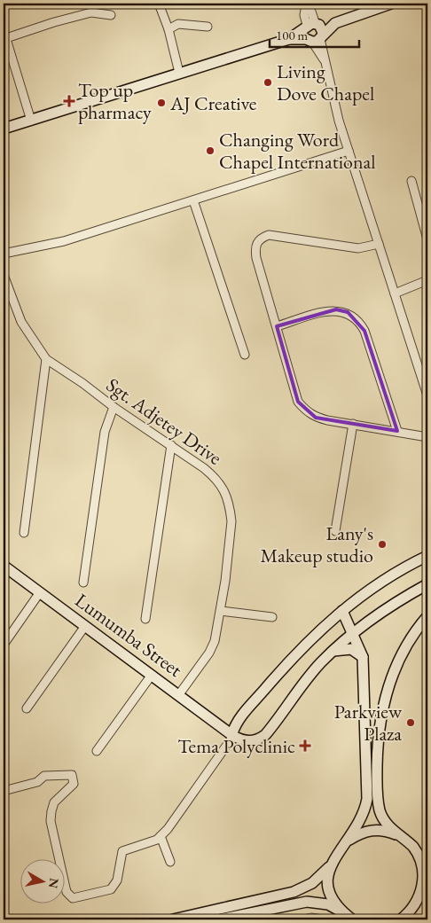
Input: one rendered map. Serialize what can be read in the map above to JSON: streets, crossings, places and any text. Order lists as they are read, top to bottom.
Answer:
{
  "streets": {
    "main road": ["Lumumba Street"],
    "street": ["Sgt. Adjetey Drive"]
  },
  "crossings": [
    ["Sgt. Adjetey Drive", "Lumumba Street"]
  ],
  "places": {
    "other": [
      "Living Dove Chapel",
      "AJ Creative",
      "Changing Word Chapel International",
      "Lany's Makeup studio",
      "Parkview Plaza"
    ],
    "health": ["Top up pharmacy", "Tema Polyclinic"]
  },
  "scale_bar": "100 m",
  "north": "right"
}
